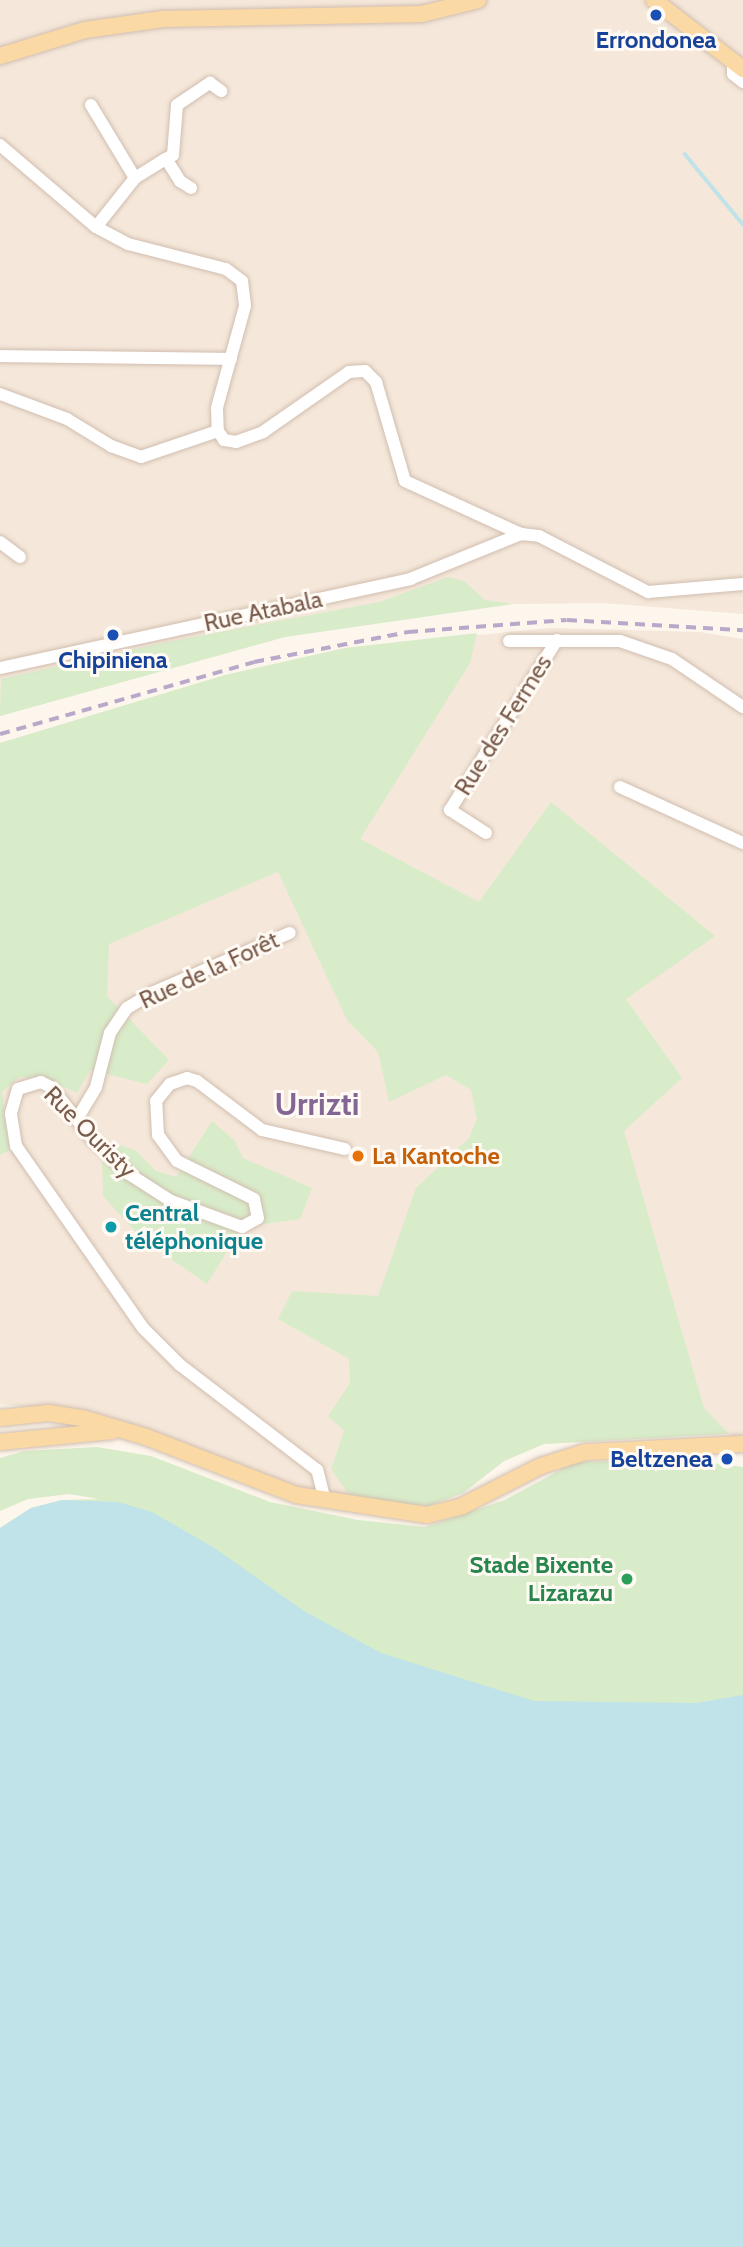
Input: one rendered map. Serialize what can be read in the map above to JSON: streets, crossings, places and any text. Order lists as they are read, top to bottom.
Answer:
{
  "streets": {
    "street": [
      "Rue Atabala",
      "Rue des Fermes",
      "Rue de la Forêt",
      "Rue Ouristy"
    ]
  },
  "crossings": [
    ["Rue de la Forêt", "Rue Ouristy"]
  ],
  "districts": ["Urrizti"],
  "places": [
    "Errondonea",
    "Chipiniena",
    "La Kantoche",
    "Central téléphonique",
    "Beltzenea",
    "Stade Bixente Lizarazu"
  ]
}
